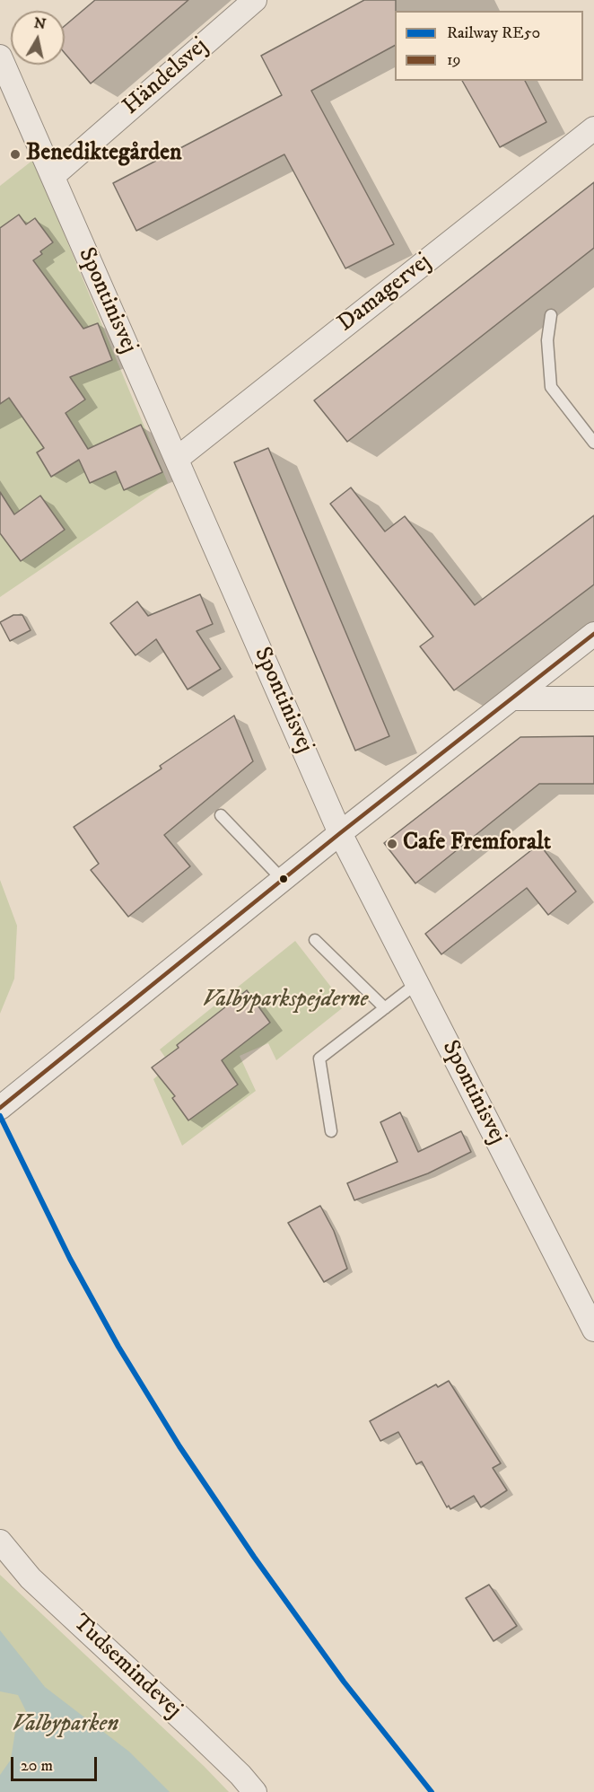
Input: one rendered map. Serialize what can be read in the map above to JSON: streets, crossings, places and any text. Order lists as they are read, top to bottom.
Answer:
{
  "streets": {
    "street": [
      "Händelsvej",
      "Damagervej",
      "Spontinisvej",
      "Tudsemindevej"
    ]
  },
  "crossings": [
    ["Händelsvej", "Spontinisvej"],
    ["Damagervej", "Spontinisvej"]
  ],
  "parks": ["Valbyparkspejderne", "Valbyparken"],
  "places": ["Benediktegården", "Cafe Fremforalt"],
  "lines": ["transit line 19", "rail line RE50"],
  "legend": ["Railway RE50", "19"],
  "scale_bar": "20 m",
  "north": "top"
}
